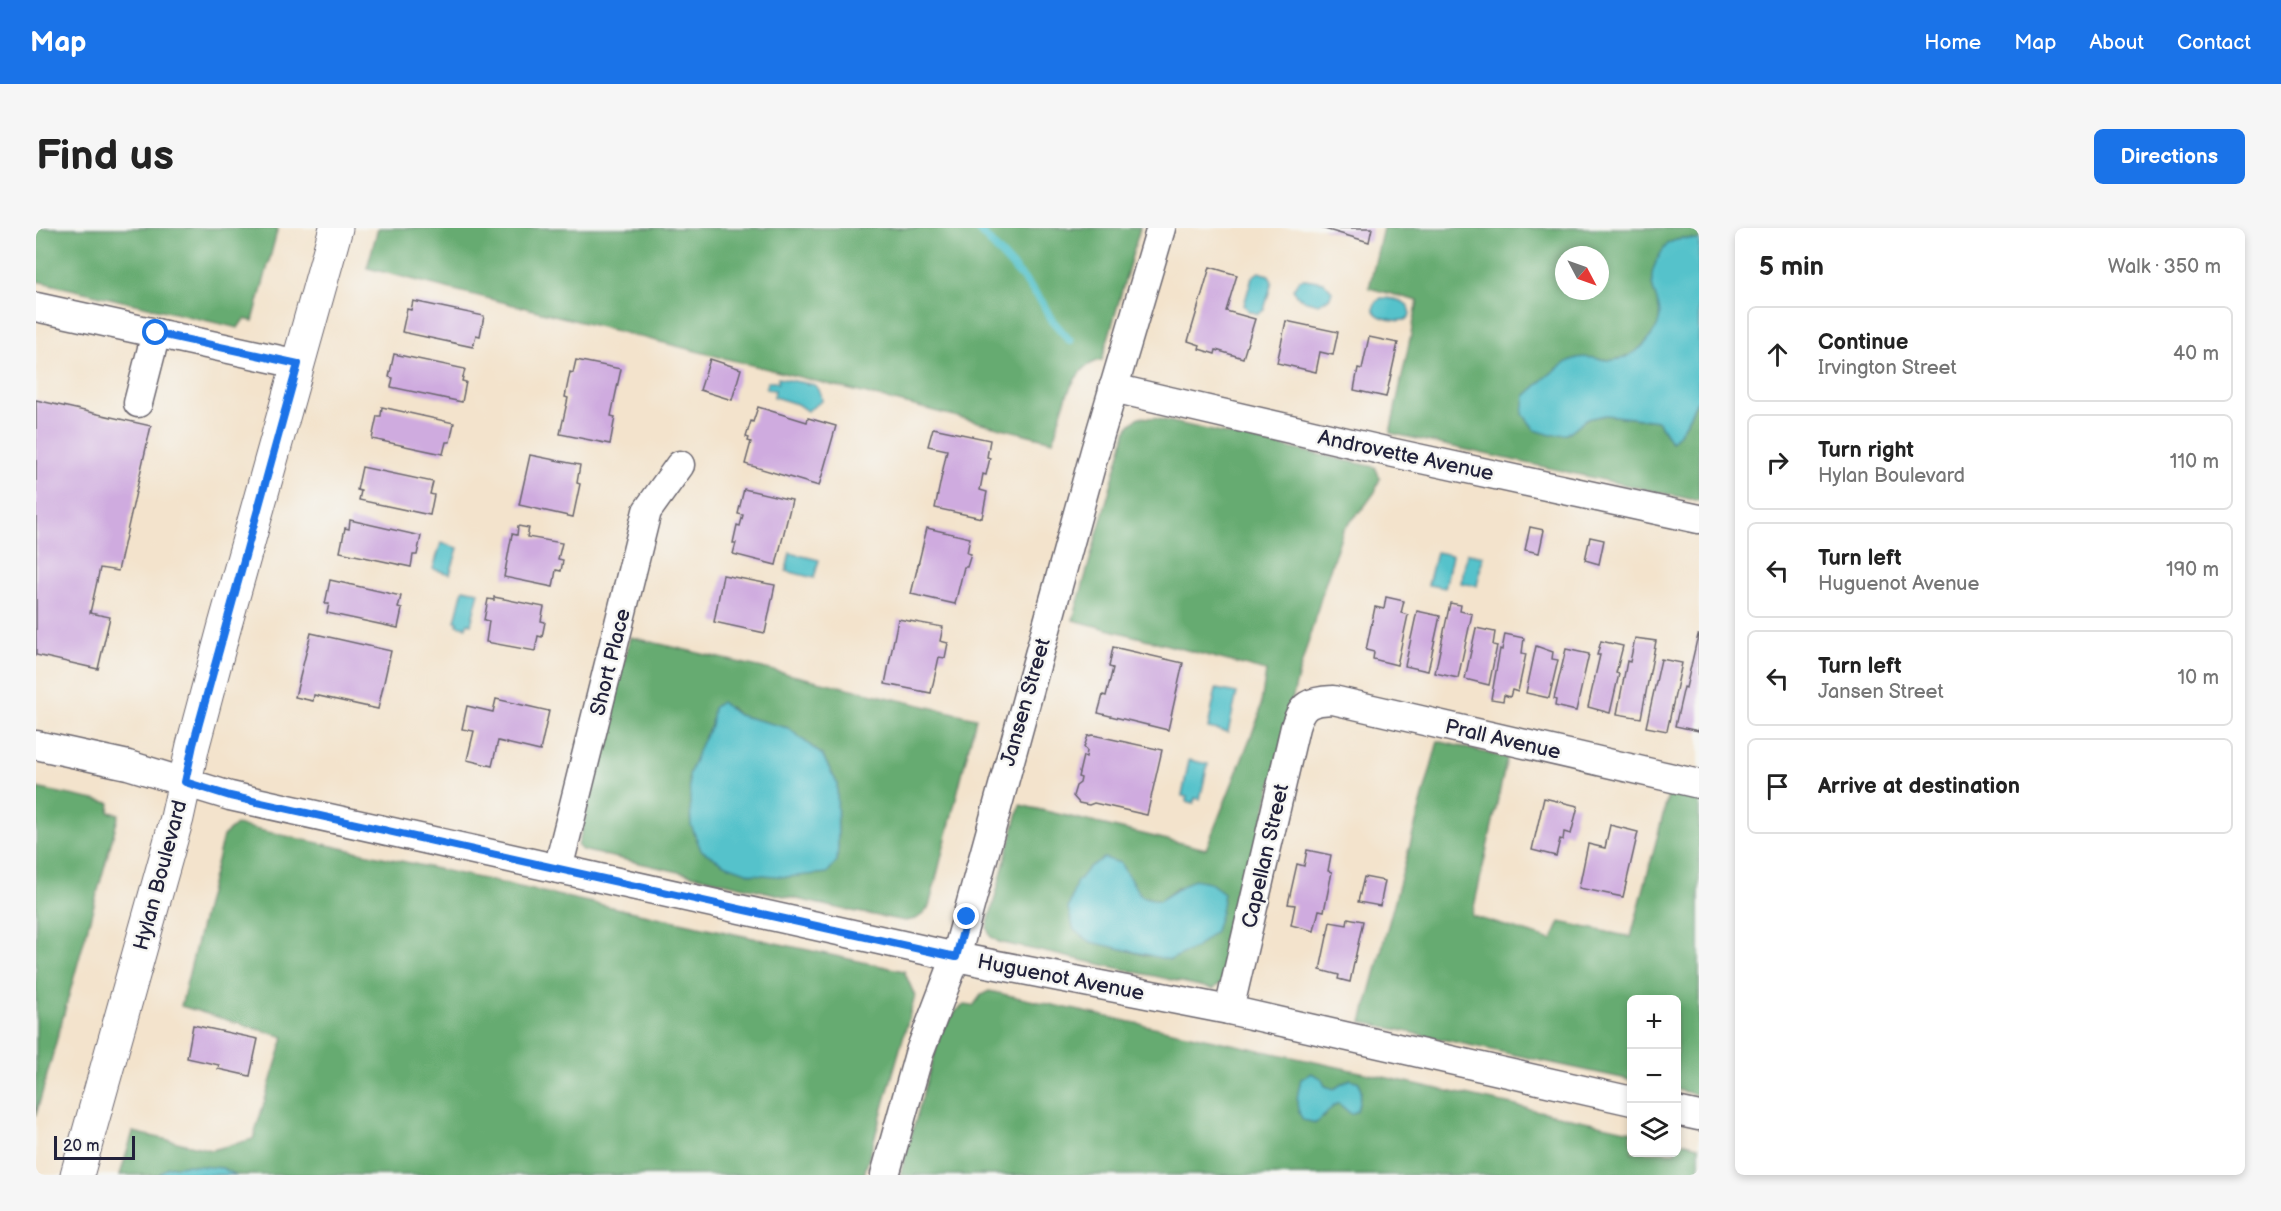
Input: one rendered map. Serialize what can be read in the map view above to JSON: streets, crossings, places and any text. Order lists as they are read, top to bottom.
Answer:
{
  "streets": {
    "main road": ["Hylan Boulevard"],
    "street": [
      "Androvette Avenue",
      "Short Place",
      "Jansen Street",
      "Prall Avenue",
      "Capellan Street",
      "Huguenot Avenue"
    ]
  },
  "crossings": [
    ["Androvette Avenue", "Jansen Street"],
    ["Short Place", "Huguenot Avenue"],
    ["Jansen Street", "Huguenot Avenue"],
    ["Prall Avenue", "Capellan Street"],
    ["Capellan Street", "Huguenot Avenue"],
    ["Hylan Boulevard", "Huguenot Avenue"]
  ],
  "scale_bar": "20 m",
  "north": "bottom right",
  "page": {
    "header": "Map",
    "nav": [
      "Home",
      "Map",
      "About",
      "Contact"
    ],
    "buttons": "Directions",
    "title": "Find us",
    "heading": ["5 min", "Walk · 350 m"],
    "list": [
      ["Continue", "Irvington Street", "40 m"],
      ["Turn right", "Hylan Boulevard", "110 m"],
      ["Turn left", "Huguenot Avenue", "190 m"],
      ["Turn left", "Jansen Street", "10 m"],
      "Arrive at destination"
    ],
    "map_buttons": ["+", "−"],
    "scale": "20 m"
  }
}
